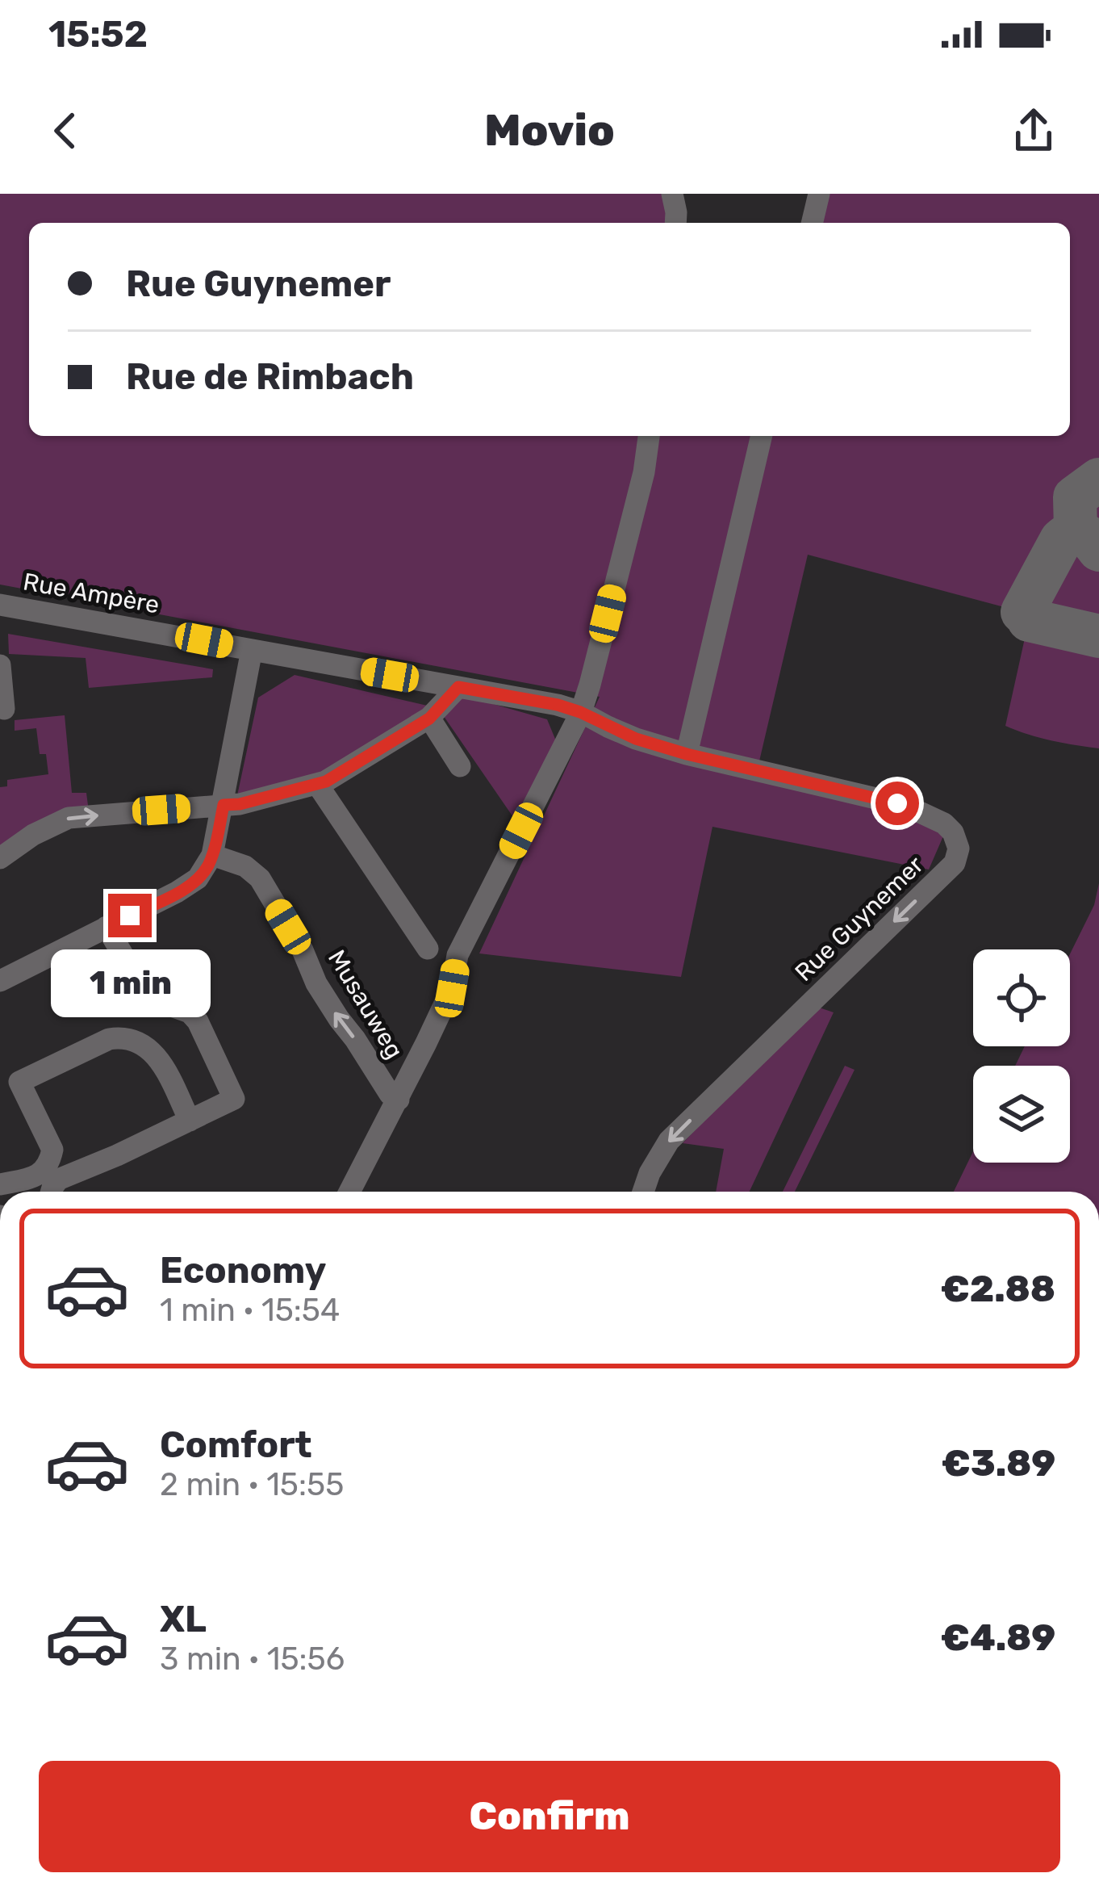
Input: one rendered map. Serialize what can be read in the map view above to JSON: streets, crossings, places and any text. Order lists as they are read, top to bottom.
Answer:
{
  "streets": {
    "street": ["Rue Ampère", "Rue Guynemer", "Musauweg"]
  },
  "crossings": [
    ["Rue Ampère", "Rue Guynemer"]
  ],
  "page": {
    "status": "15:52",
    "header": "Movio",
    "banner": ["Rue Guynemer", "Rue de Rimbach"],
    "bubble": "1 min",
    "list": [
      {
        "name": "Economy",
        "note": "1 min · 15:54",
        "value": "€2.88"
      },
      {
        "name": "Comfort",
        "note": "2 min · 15:55",
        "value": "€3.89"
      },
      {
        "name": "XL",
        "note": "3 min · 15:56",
        "value": "€4.89"
      }
    ],
    "buttons": "Confirm"
  }
}
